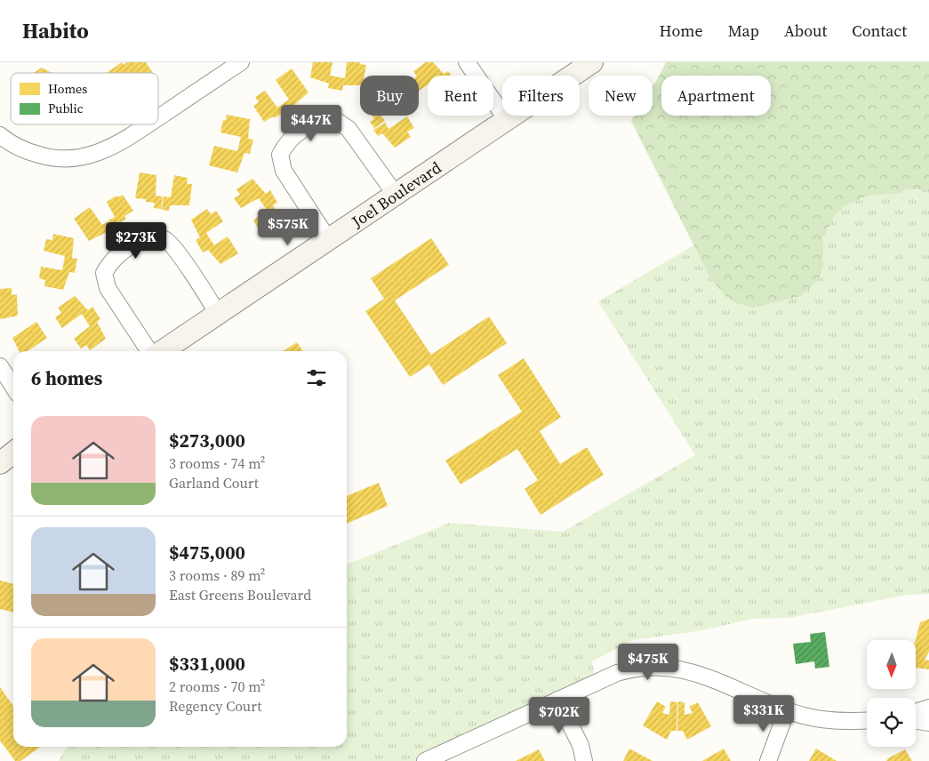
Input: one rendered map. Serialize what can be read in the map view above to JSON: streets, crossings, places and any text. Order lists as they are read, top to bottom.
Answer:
{
  "streets": {
    "main road": ["Joel Boulevard"]
  },
  "legend": ["Homes", "Public"],
  "north": "bottom",
  "page": {
    "header": "Habito",
    "nav": [
      "Home",
      "Map",
      "About",
      "Contact"
    ],
    "chip": [
      "Buy",
      "Rent",
      "Filters",
      "New",
      "Apartment"
    ],
    "price": [
      "$447K",
      "$575K",
      "$273K",
      "$475K",
      "$331K",
      "$702K"
    ],
    "heading": "6 homes",
    "list": [
      {
        "name": "$273,000",
        "note": "3 rooms · 74 m² · Garland Court"
      },
      {
        "name": "$475,000",
        "note": "3 rooms · 89 m² · East Greens Boulevard"
      },
      {
        "name": "$331,000",
        "note": "2 rooms · 70 m² · Regency Court"
      }
    ]
  }
}
